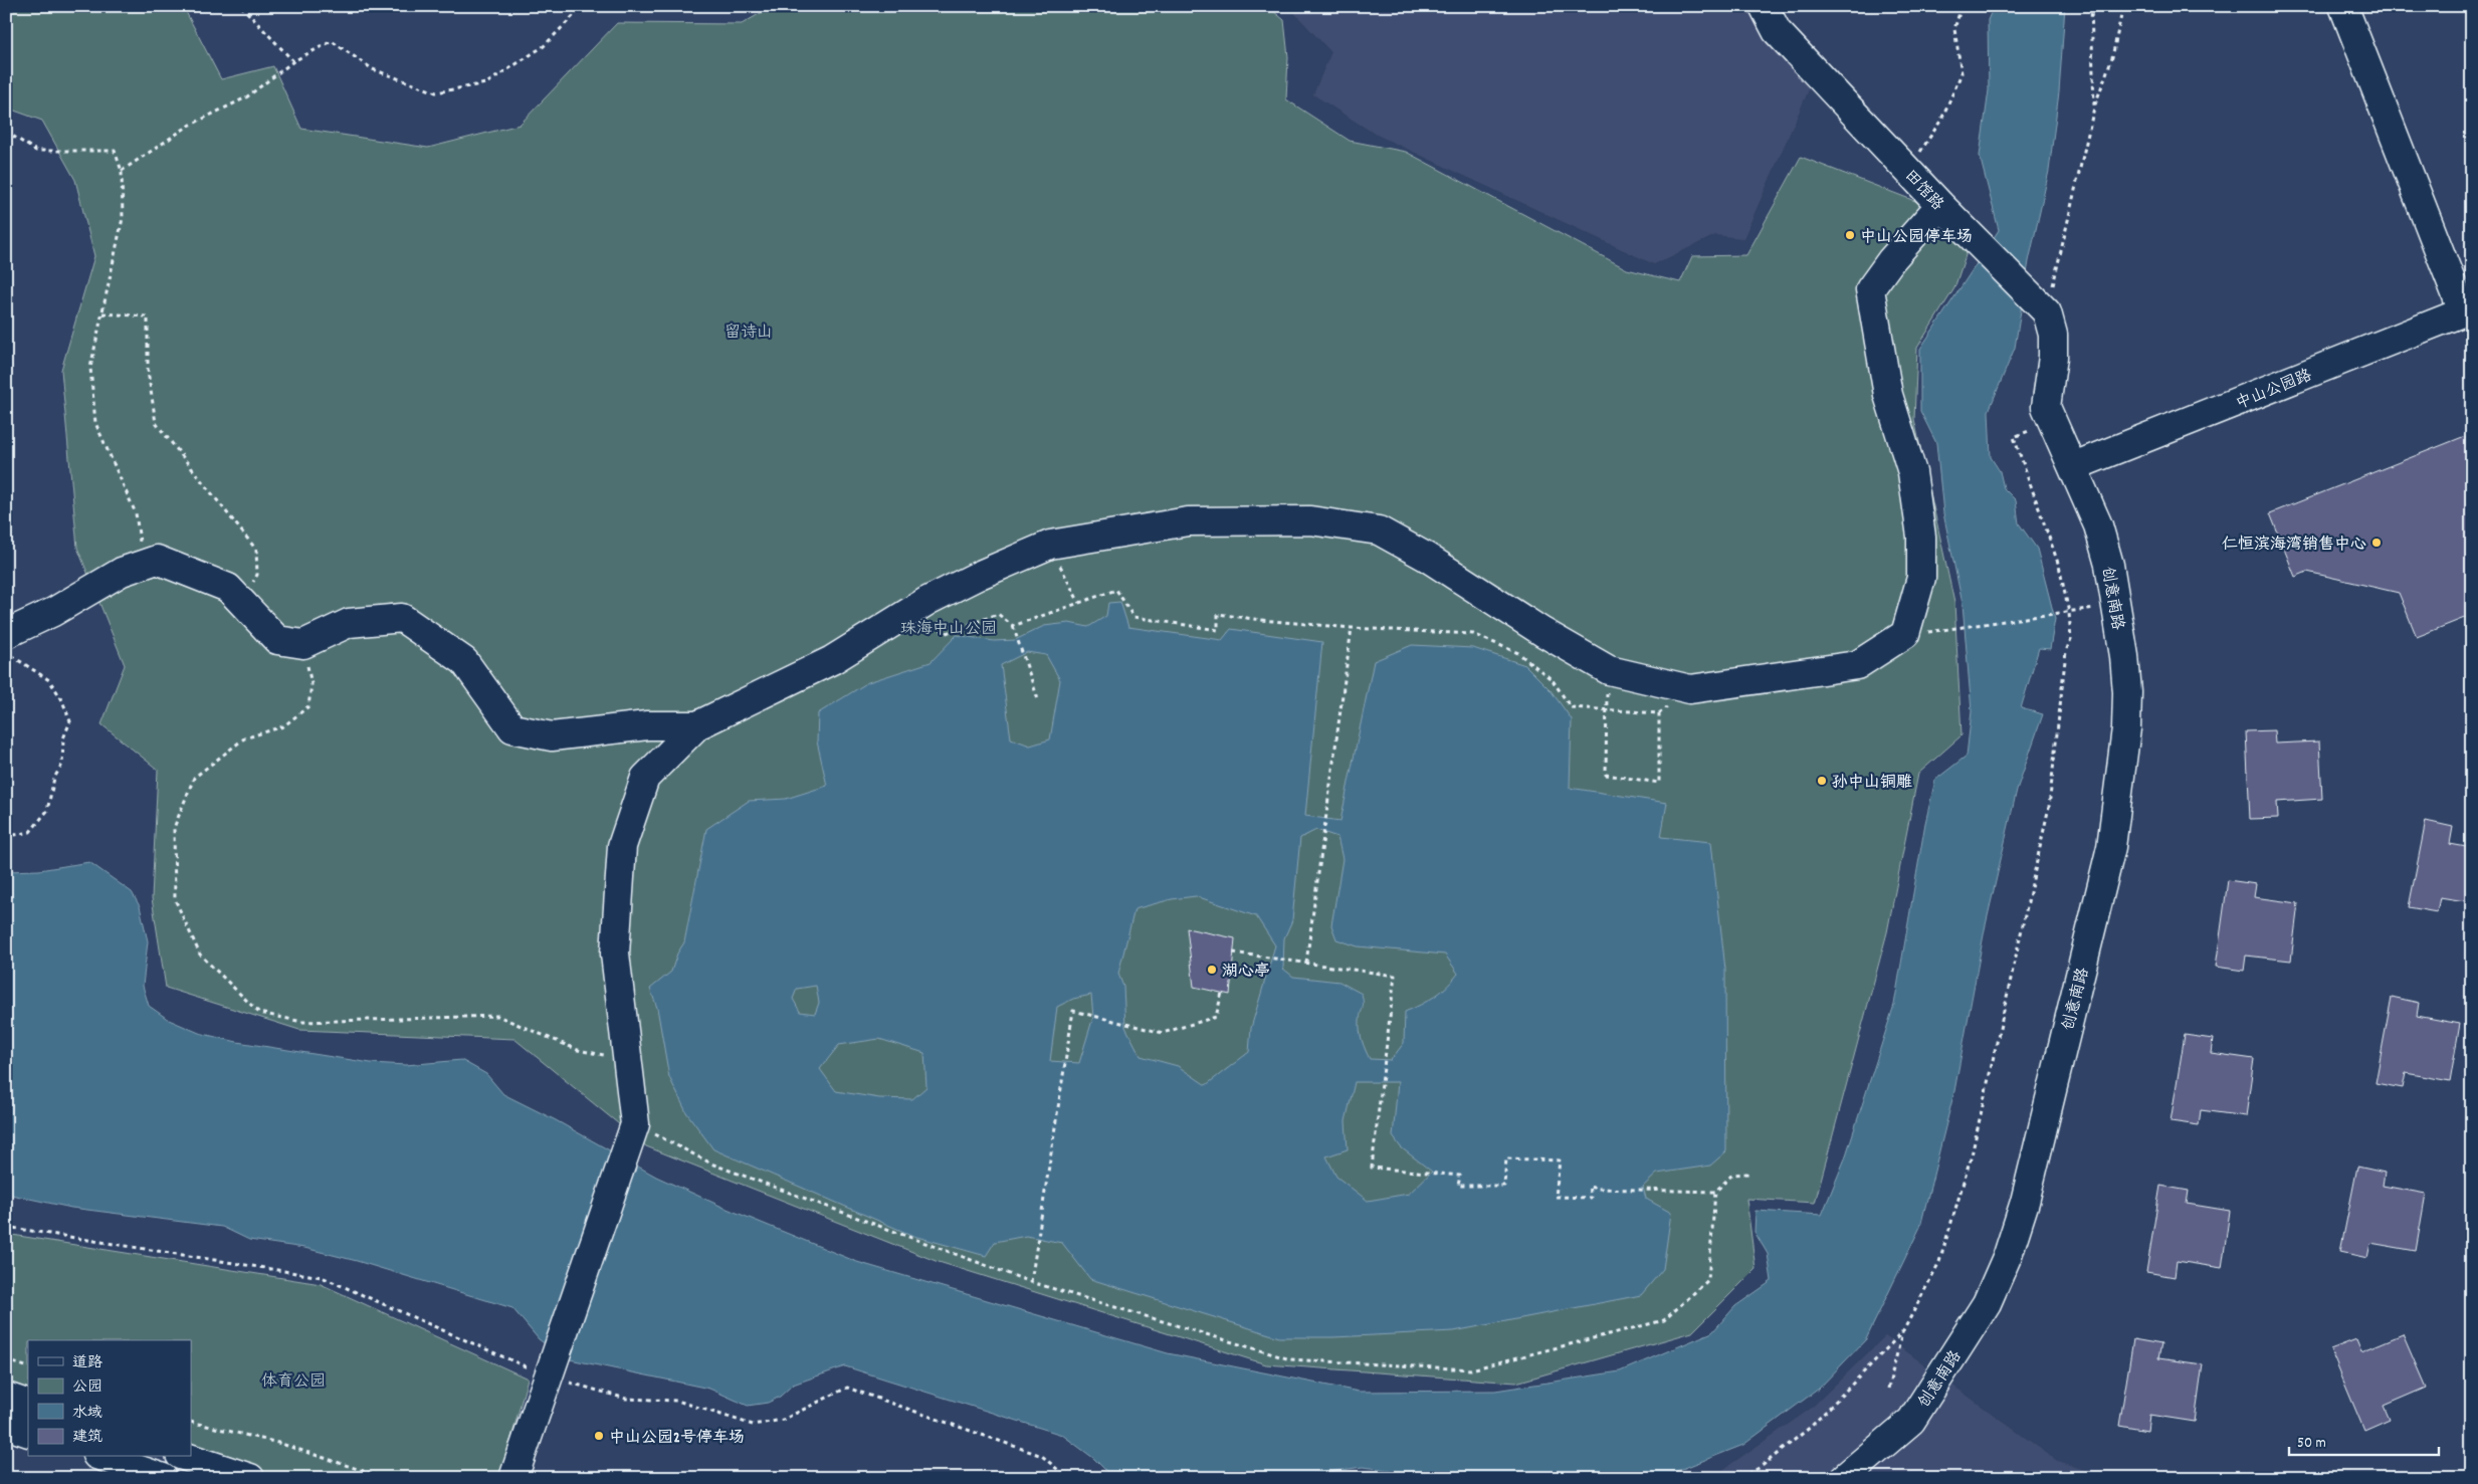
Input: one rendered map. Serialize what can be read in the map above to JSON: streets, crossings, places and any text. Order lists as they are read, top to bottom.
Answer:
{
  "streets": {
    "street": ["田馆路", "中山公园路", "创意南路"]
  },
  "crossings": [
    ["中山公园路", "创意南路"]
  ],
  "parks": ["留诗山", "珠海中山公园", "体育公园"],
  "places": [
    "中山公园停车场",
    "仁恒滨海湾销售中心",
    "孙中山铜雕",
    "湖心亭",
    "中山公园2号停车场"
  ],
  "legend": [
    "道路",
    "公园",
    "水域",
    "建筑"
  ],
  "scale_bar": "50 m"
}
